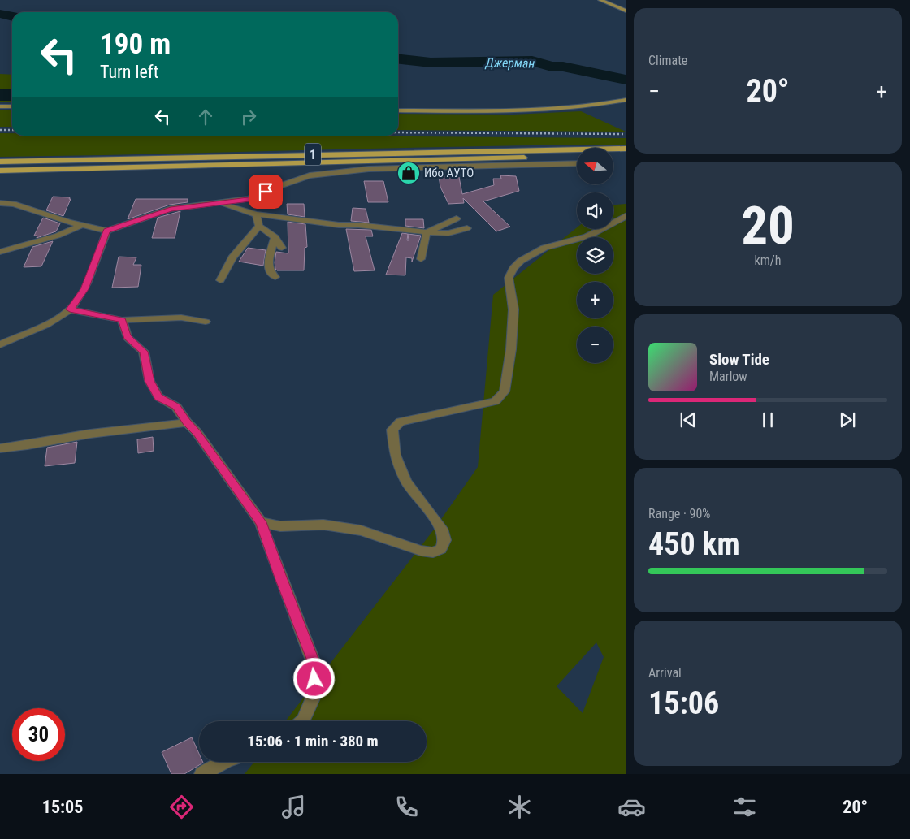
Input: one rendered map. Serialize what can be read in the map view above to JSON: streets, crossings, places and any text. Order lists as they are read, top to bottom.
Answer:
{
  "streets": {
    "main road": ["1"]
  },
  "water": ["Джерман"],
  "places": {
    "shop": ["Ибо АУТО"]
  },
  "north": "left",
  "page": {
    "tile": [
      "Climate",
      ["20", "km/h"],
      ["Range · 90%", "450 km"],
      ["Arrival", "15:06"]
    ],
    "turn": ["190 m", "Turn left"],
    "heat": ["−", "20°", "+"],
    "map_buttons": ["+", "−"],
    "song": ["Slow Tide", "Marlow"],
    "limit": "30",
    "trip": "15:06 · 1 min · 380 m",
    "tabs": ["15:05", "20°"]
  }
}
